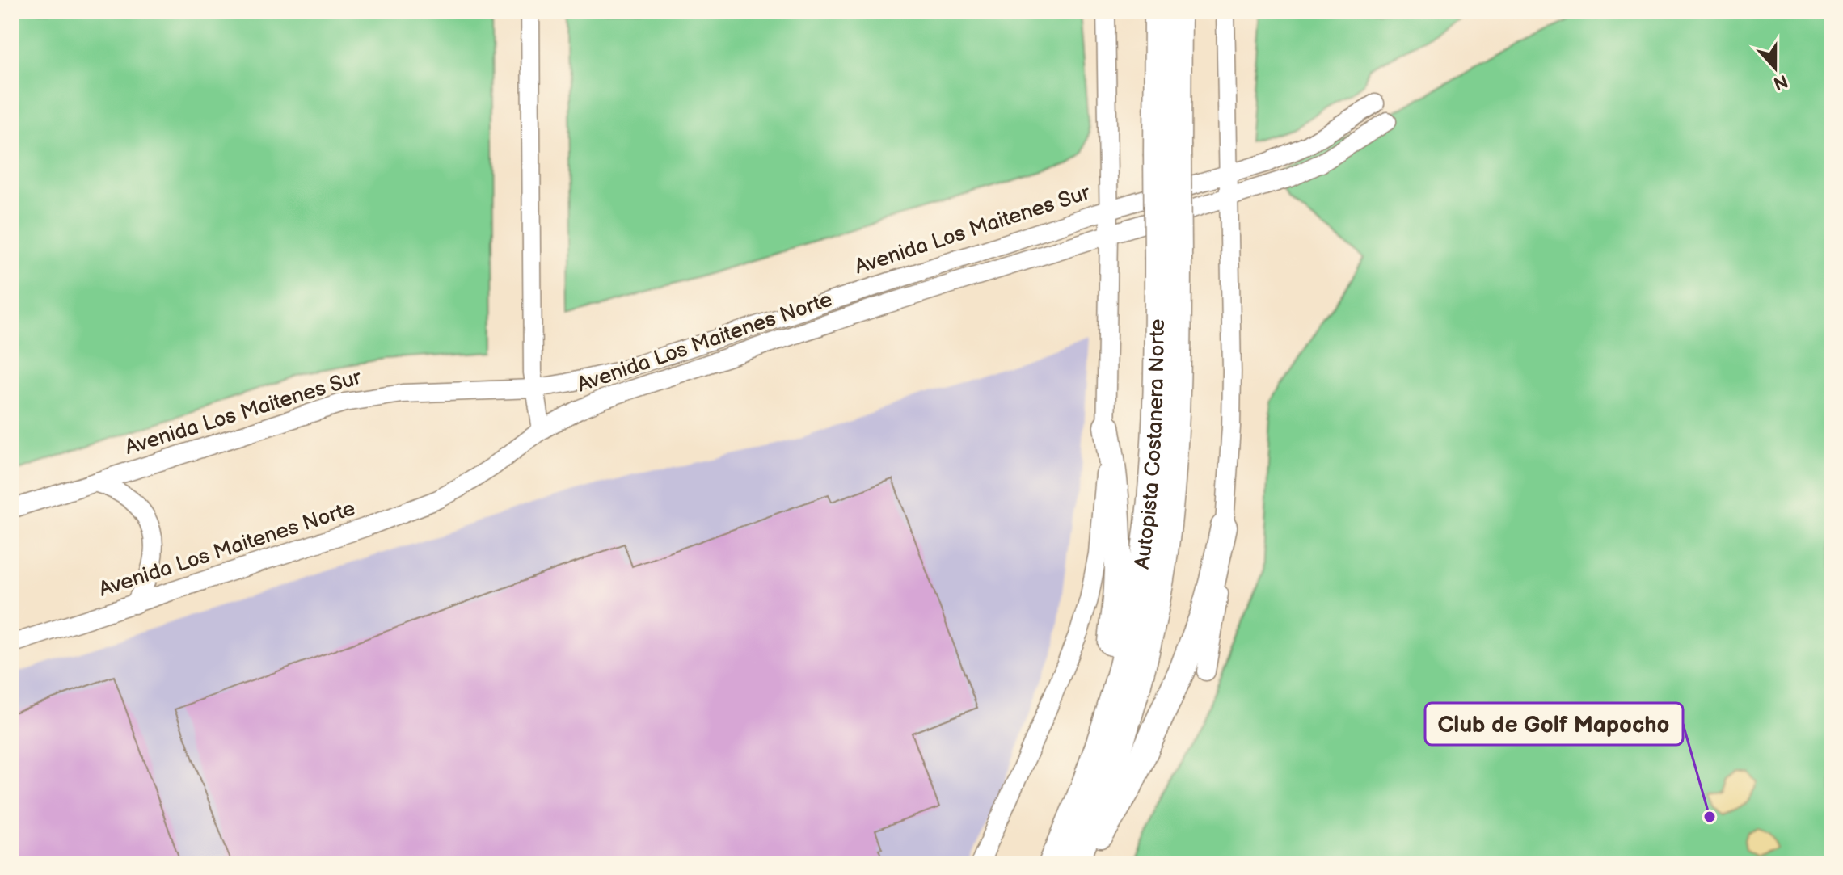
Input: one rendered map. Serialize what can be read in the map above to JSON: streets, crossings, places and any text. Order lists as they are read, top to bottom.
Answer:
{
  "streets": {
    "highway": ["Autopista Costanera Norte"],
    "street": ["Avenida Los Maitenes Sur", "Avenida Los Maitenes Norte"]
  },
  "places": ["Club de Golf Mapocho"],
  "north": "bottom"
}
